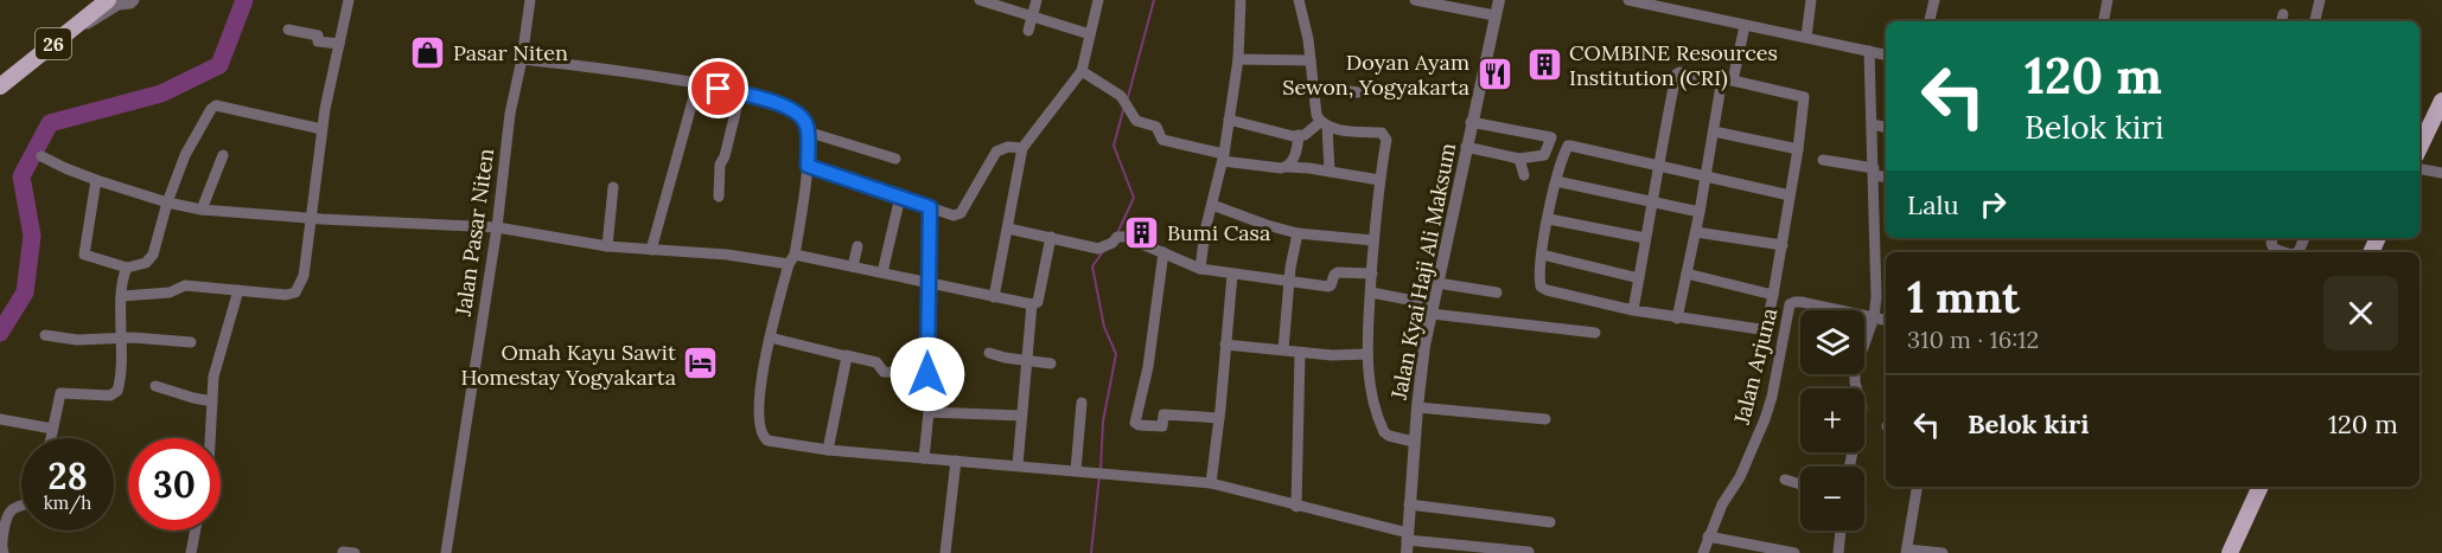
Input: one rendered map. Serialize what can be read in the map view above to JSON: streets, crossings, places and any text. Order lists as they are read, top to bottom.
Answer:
{
  "streets": {
    "main road": ["26"],
    "street": ["Jalan Pasar Niten", "Jalan Kyai Haji Ali Maksum", "Jalan Arjuna"]
  },
  "places": {
    "shop": ["Pasar Niten"],
    "building": ["COMBINE Resources Institution (CRI)", "Bumi Casa"],
    "restaurant": ["Doyan Ayam Sewon, Yogyakarta"],
    "hotel": ["Omah Kayu Sawit Homestay Yogyakarta"]
  },
  "page": {
    "turn": ["120 m", "Belok kiri"],
    "then": "Lalu",
    "heading": ["1 mnt", "310 m · 16:12"],
    "map_buttons": ["+", "−"],
    "list": [
      {
        "name": "Belok kiri",
        "value": "120 m"
      }
    ],
    "speed": "28 km/h",
    "limit": "30"
  }
}
